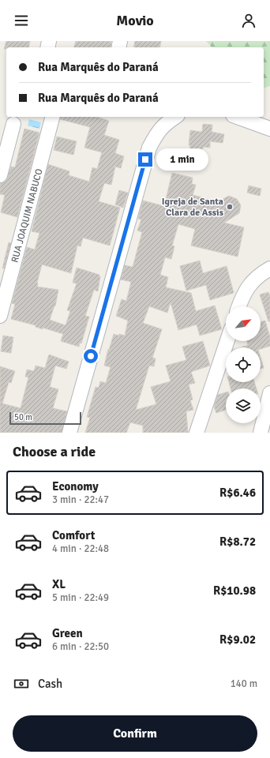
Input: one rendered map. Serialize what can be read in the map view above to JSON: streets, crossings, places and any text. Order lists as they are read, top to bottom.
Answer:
{
  "streets": {
    "street": ["RUA JOAQUIM NABUCO"]
  },
  "places": ["Igreja de Santa Clara de Assis"],
  "scale_bar": "50 m",
  "north": "top right",
  "page": {
    "header": "Movio",
    "banner": ["Rua Marquês do Paraná", "Rua Marquês do Paraná"],
    "bubble": "1 min",
    "scale": "50 m",
    "heading": "Choose a ride",
    "list": [
      {
        "name": "Economy",
        "note": "3 min · 22:47",
        "value": "R$6.46"
      },
      {
        "name": "Comfort",
        "note": "4 min · 22:48",
        "value": "R$8.72"
      },
      {
        "name": "XL",
        "note": "5 min · 22:49",
        "value": "R$10.98"
      },
      {
        "name": "Green",
        "note": "6 min · 22:50",
        "value": "R$9.02"
      }
    ],
    "pay": ["Cash", "140 m"],
    "buttons": "Confirm"
  }
}
